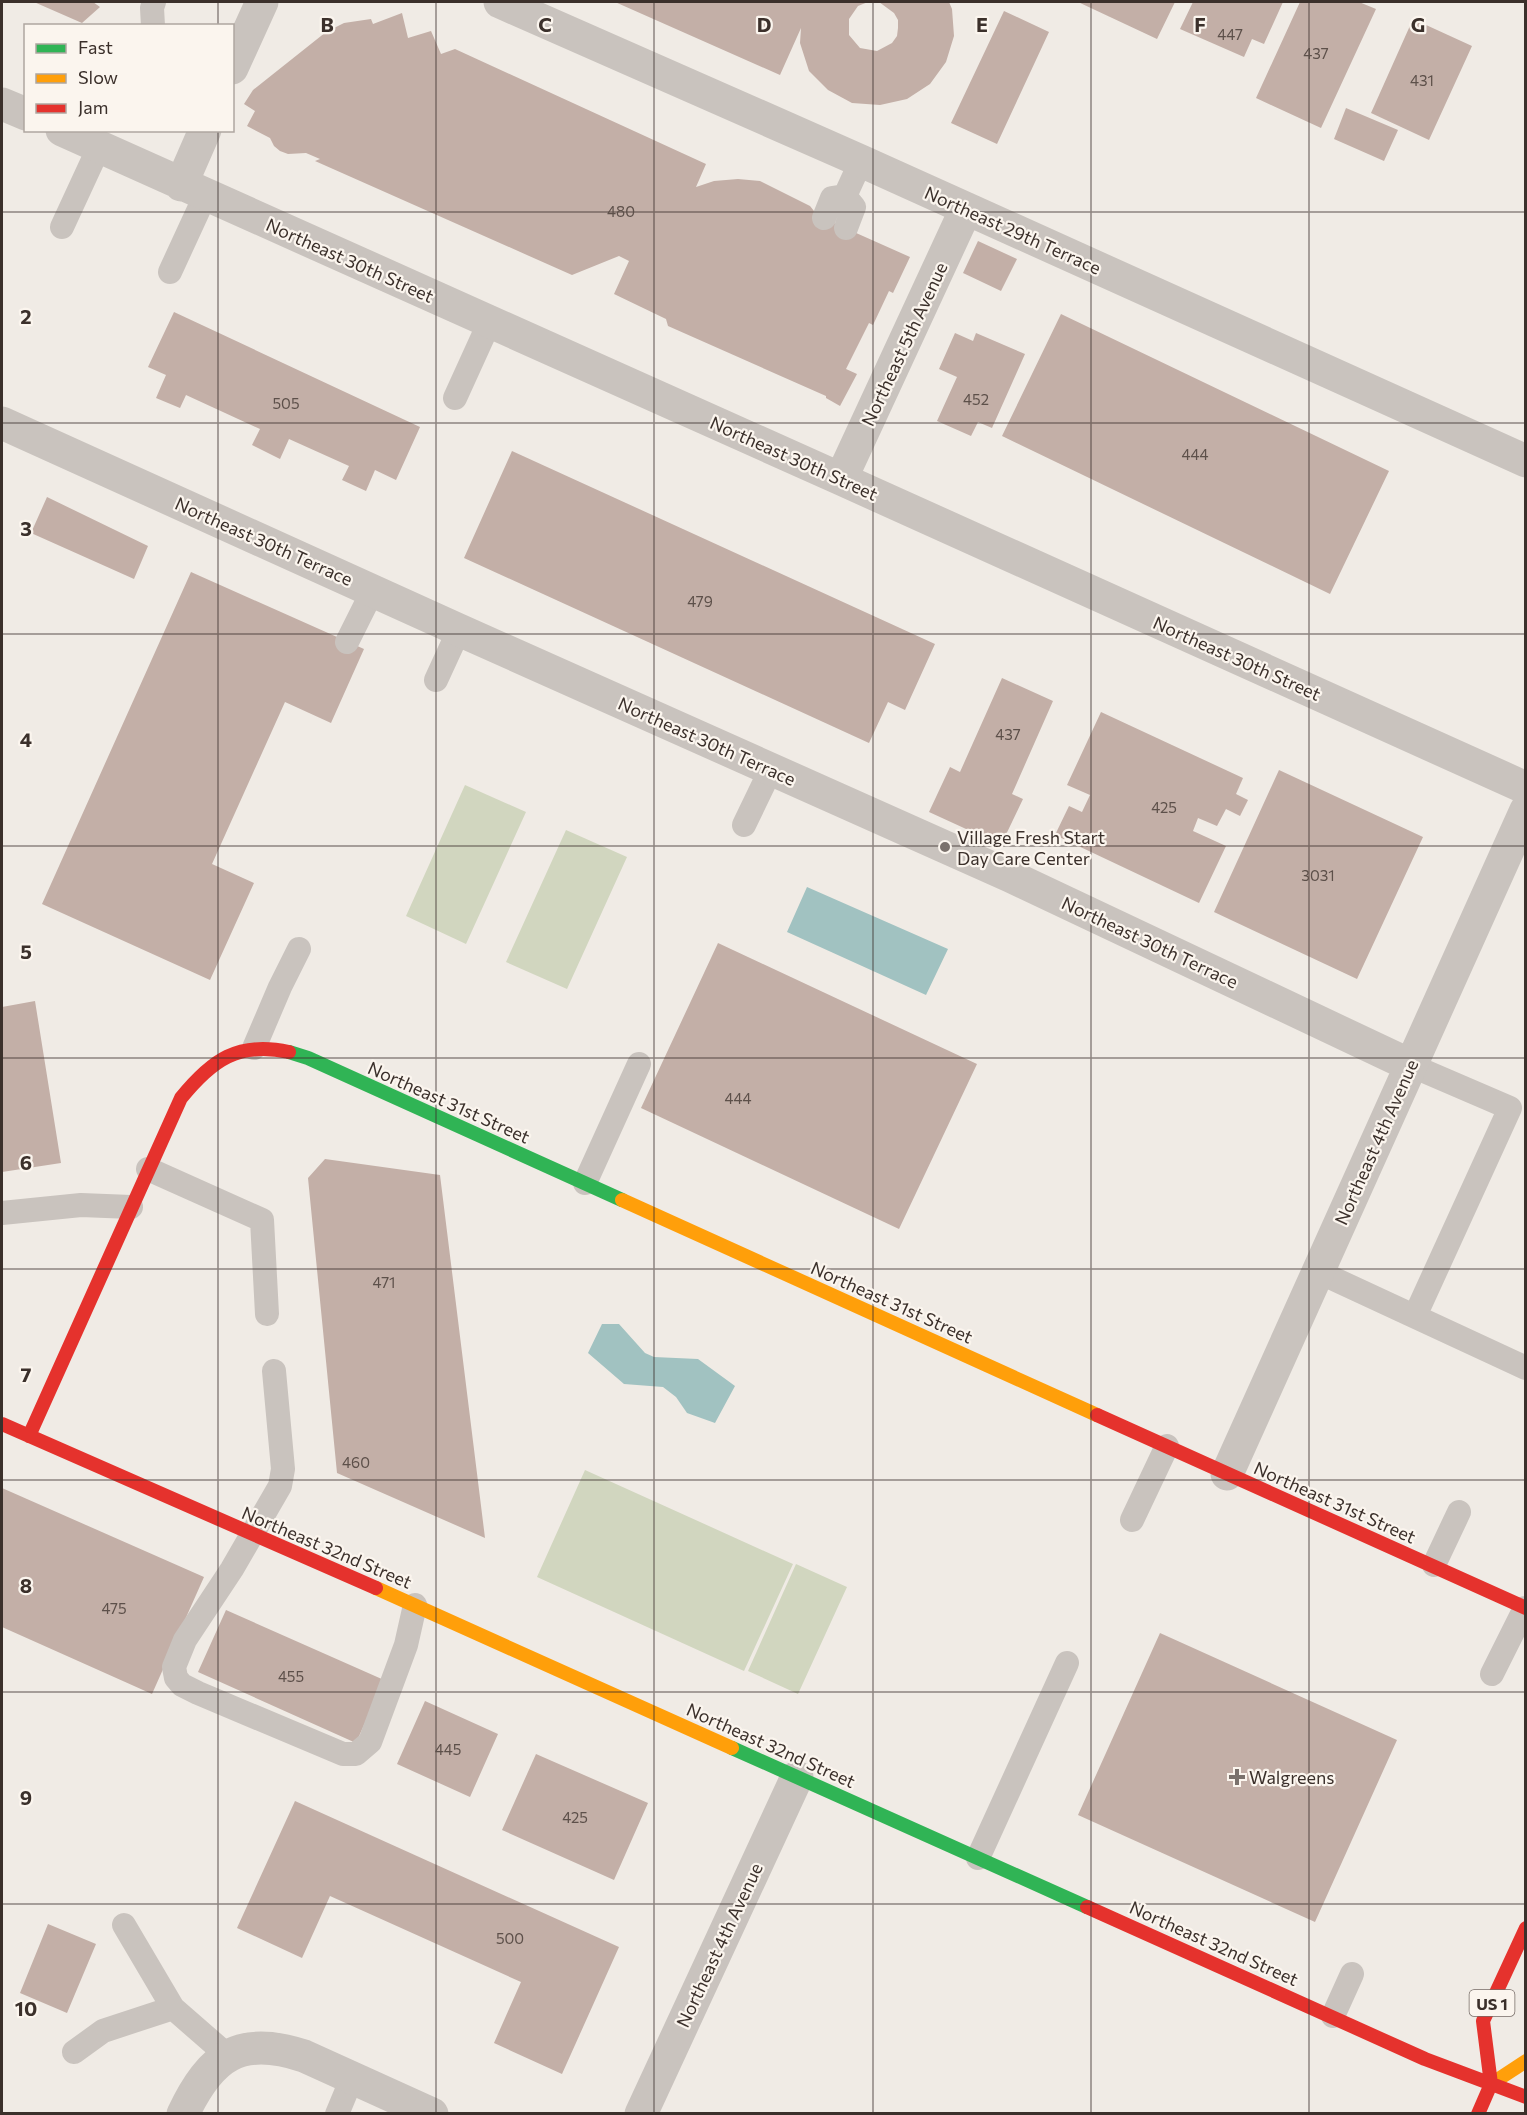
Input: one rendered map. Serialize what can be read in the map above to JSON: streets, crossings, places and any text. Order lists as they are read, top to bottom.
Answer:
{
  "streets": {
    "street": [
      "Northeast 29th Terrace",
      "Northeast 30th Street",
      "Northeast 5th Avenue",
      "Northeast 30th Terrace",
      "Northeast 31st Street",
      "Northeast 4th Avenue",
      "Northeast 32nd Street",
      "US 1"
    ]
  },
  "crossings": [
    ["Northeast 29th Terrace", "Northeast 5th Avenue"],
    ["Northeast 30th Street", "Northeast 5th Avenue"],
    ["Northeast 30th Terrace", "Northeast 4th Avenue"],
    ["Northeast 31st Street", "Northeast 4th Avenue"],
    ["Northeast 4th Avenue", "Northeast 32nd Street"],
    ["Northeast 32nd Street", "US 1"]
  ],
  "places": {
    "other": ["Village Fresh Start Day Care Center"],
    "health": ["Walgreens"]
  },
  "house_numbers": [
    "447",
    "437",
    "431",
    "480",
    "452",
    "505",
    "444",
    "479",
    "437",
    "425",
    "3031",
    "444",
    "471",
    "460",
    "475",
    "455",
    "445",
    "425",
    "500"
  ],
  "legend": ["Fast", "Slow", "Jam"],
  "grid": {
    "columns": [
      "B",
      "C",
      "D",
      "E",
      "F",
      "G"
    ],
    "rows": [
      "2",
      "3",
      "4",
      "5",
      "6",
      "7",
      "8",
      "9",
      "10"
    ]
  }
}
